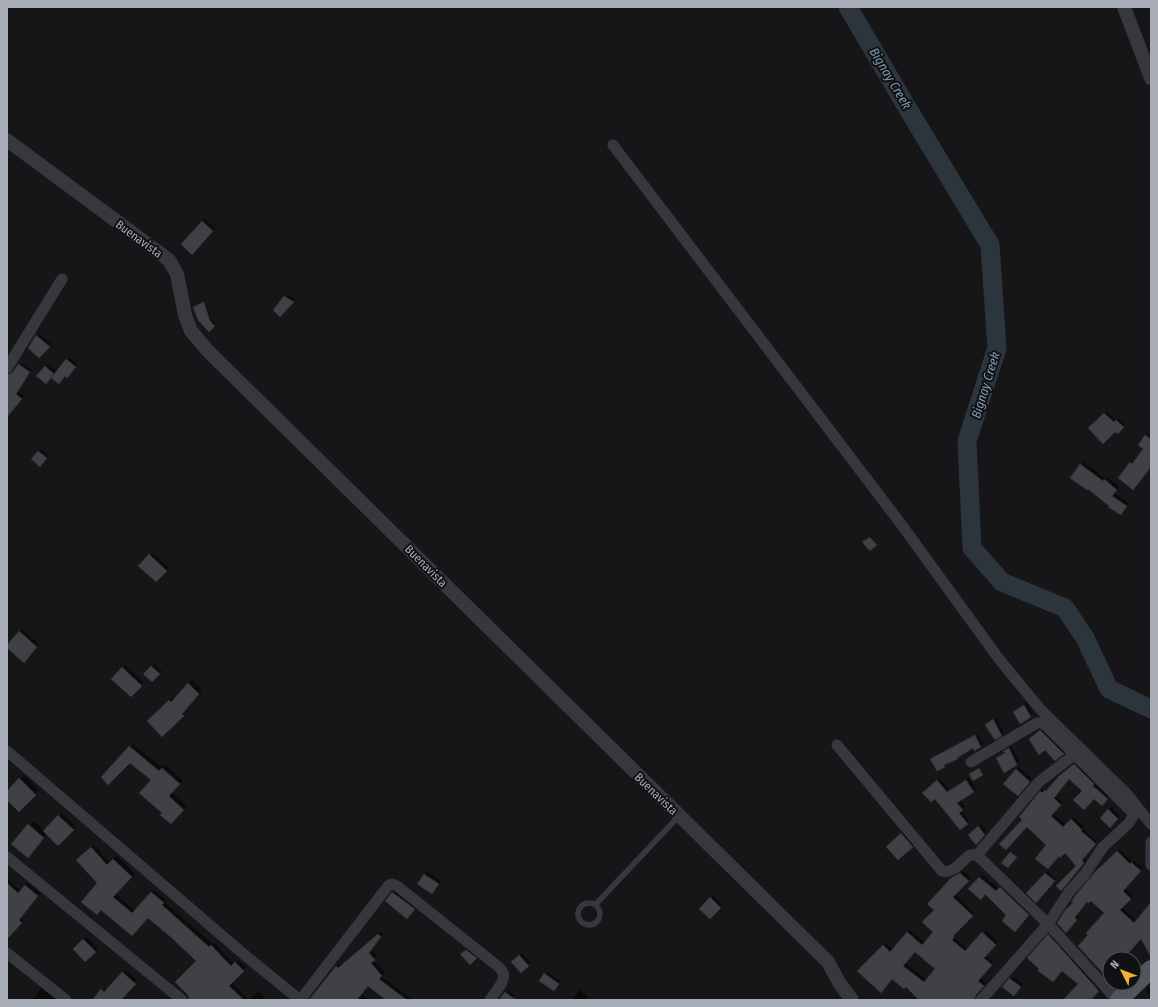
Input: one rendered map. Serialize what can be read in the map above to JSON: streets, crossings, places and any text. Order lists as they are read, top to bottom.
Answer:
{
  "streets": {
    "street": ["Buenavista"]
  },
  "water": ["Bignay Creek"],
  "north": "top left"
}
